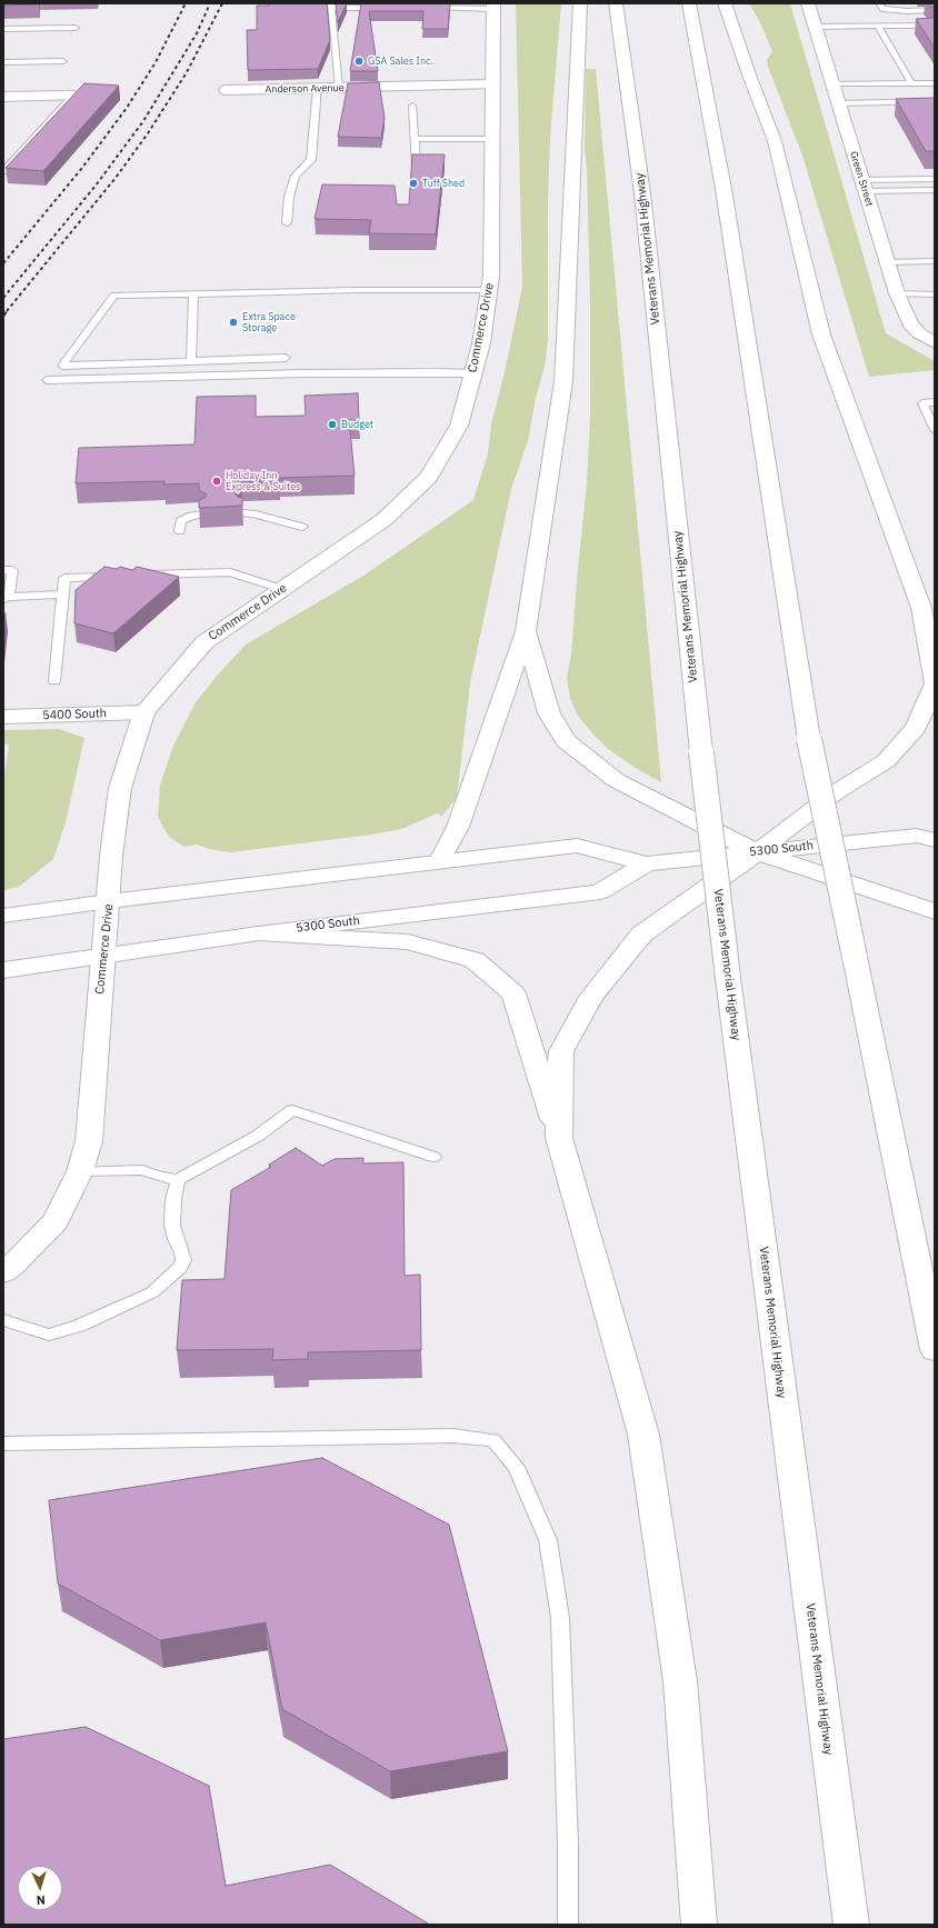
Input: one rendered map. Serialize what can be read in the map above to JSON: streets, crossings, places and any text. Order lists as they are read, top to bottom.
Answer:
{
  "streets": {
    "main road": [
      "Anderson Avenue",
      "Green Street",
      "Veterans Memorial Highway",
      "Commerce Drive",
      "5400 South",
      "5300 South"
    ]
  },
  "crossings": [
    ["Anderson Avenue", "Commerce Drive"],
    ["Commerce Drive", "5400 South"],
    ["Commerce Drive", "5300 South"]
  ],
  "places": [
    "GSA Sales Inc.",
    "Tuff Shed",
    "Extra Space Storage",
    "Budget",
    "Holiday Inn Express & Suites"
  ],
  "north": "bottom"
}
